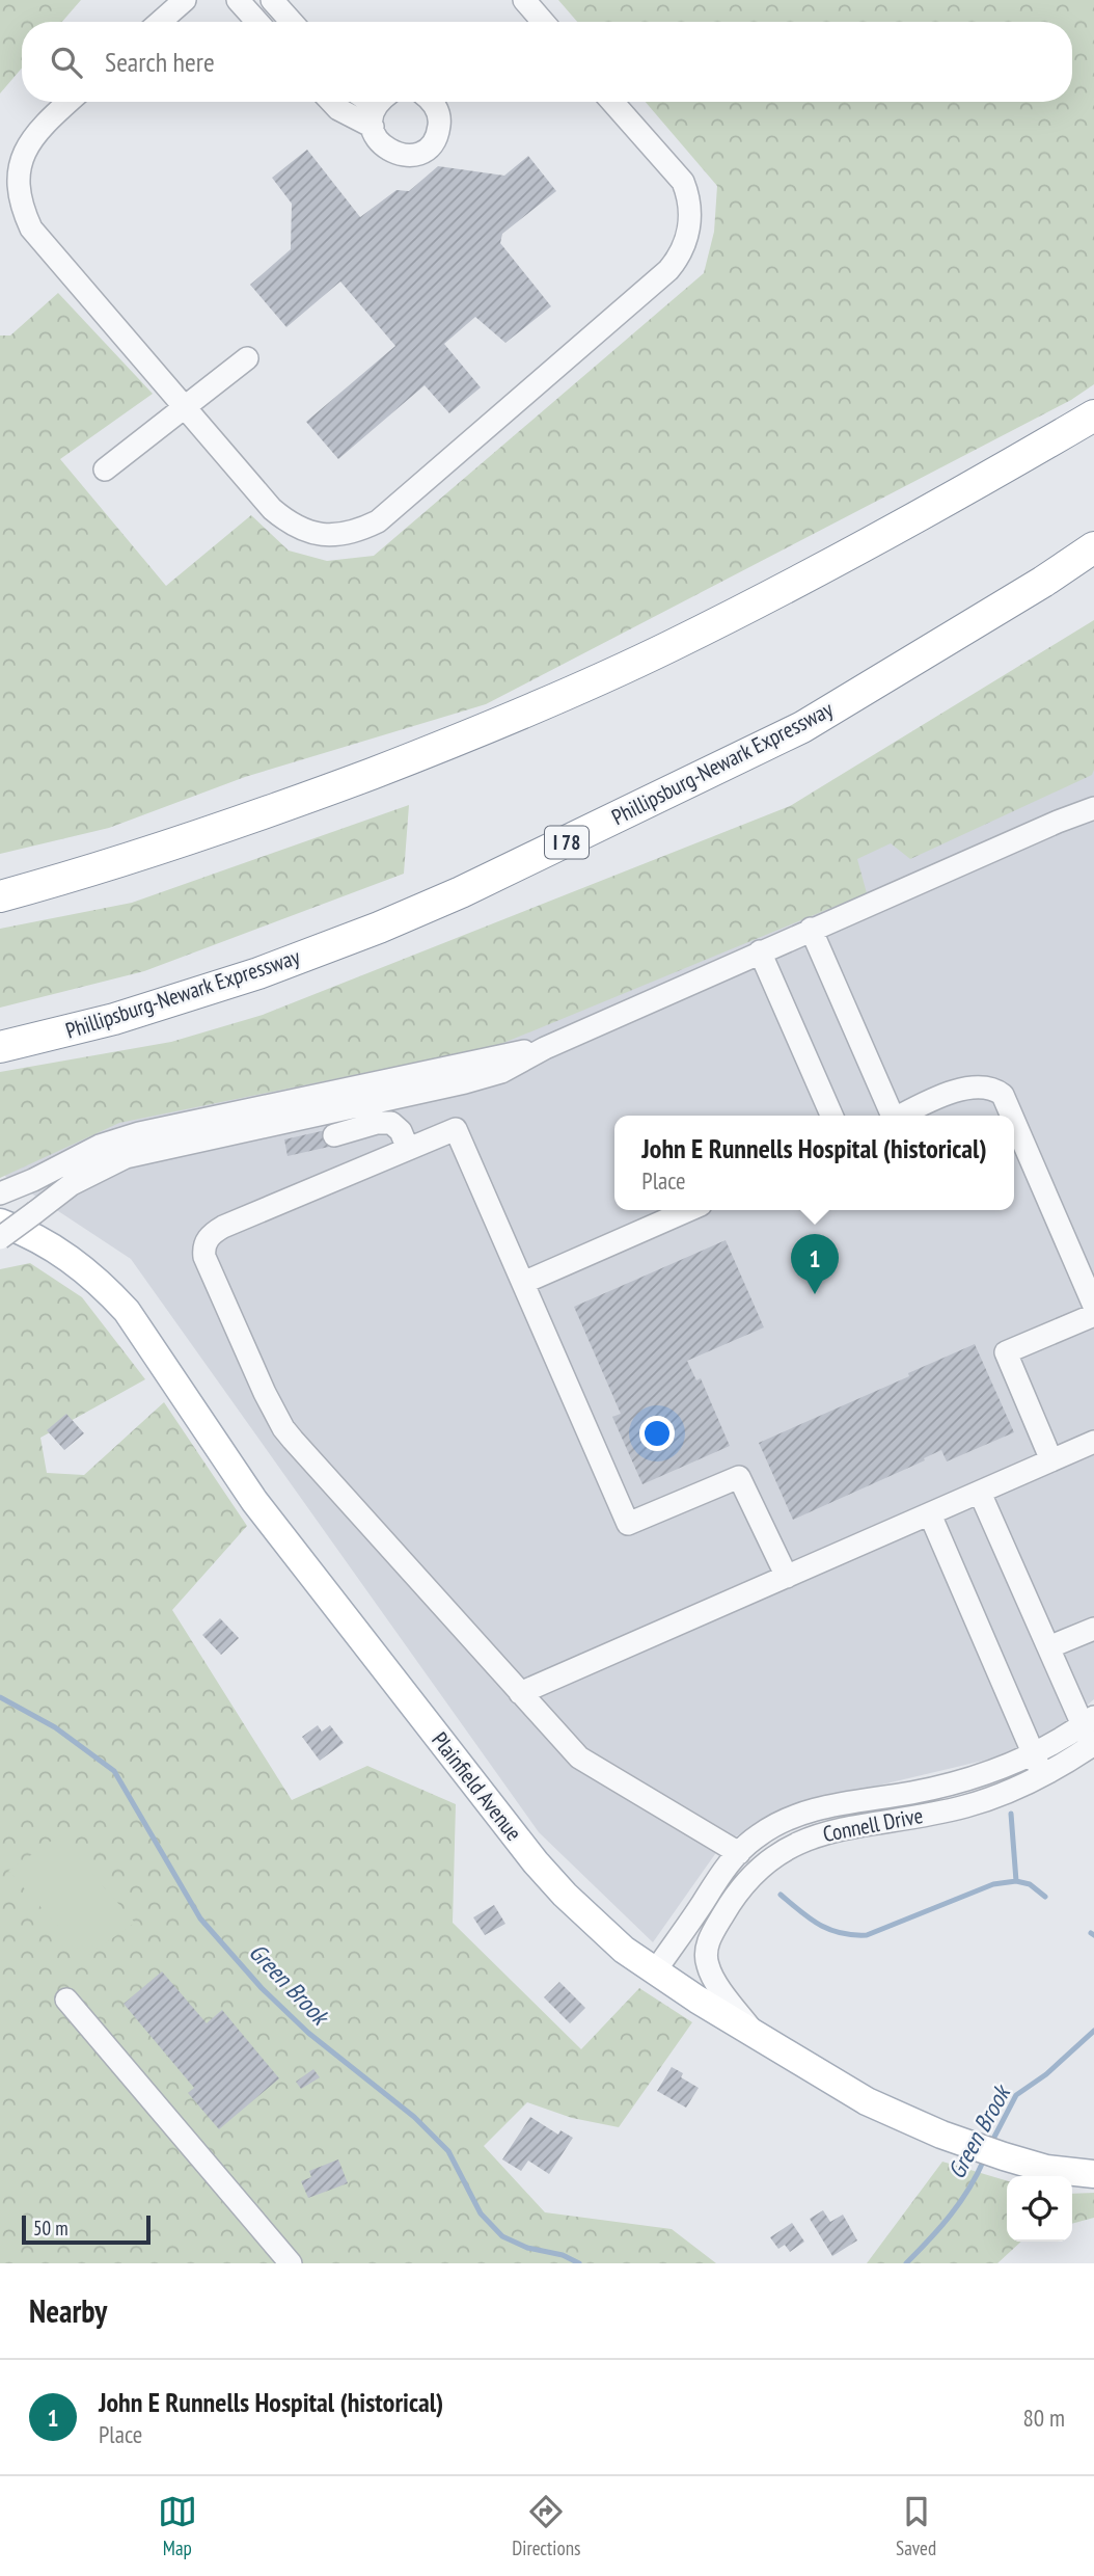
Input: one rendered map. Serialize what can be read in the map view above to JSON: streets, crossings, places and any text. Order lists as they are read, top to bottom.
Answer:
{
  "streets": {
    "highway": ["Phillipsburg-Newark Expressway", "I 78"],
    "main road": ["Plainfield Avenue"],
    "street": ["Connell Drive"]
  },
  "crossings": [
    ["Plainfield Avenue", "Connell Drive"]
  ],
  "water": ["Green Brook"],
  "scale_bar": "50 m",
  "page": {
    "search": "Search here",
    "popup": ["John E Runnells Hospital (historical)", "Place"],
    "pins": "1",
    "scale": "50 m",
    "heading": "Nearby",
    "list": [
      {
        "mark": "1",
        "name": "John E Runnells Hospital (historical)",
        "note": "Place",
        "value": "80 m"
      }
    ],
    "nav": ["Map", "Directions", "Saved"]
  }
}
